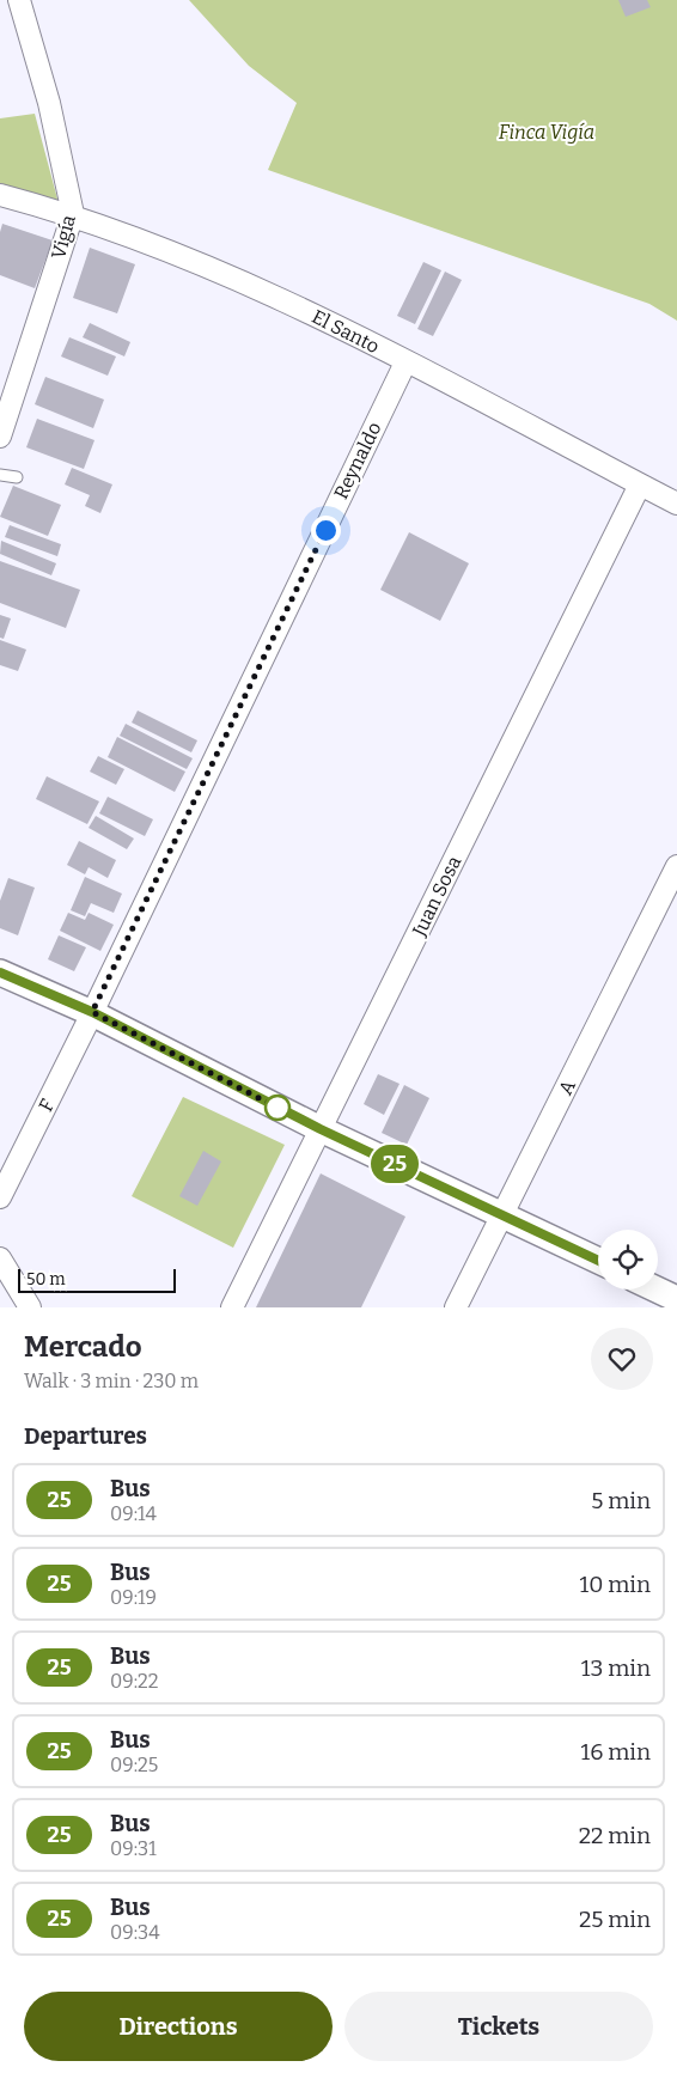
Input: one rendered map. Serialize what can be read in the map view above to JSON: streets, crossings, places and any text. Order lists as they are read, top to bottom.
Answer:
{
  "streets": {
    "street": [
      "Vigía",
      "El Santo",
      "Reynaldo",
      "Juan Sosa",
      "A",
      "F"
    ]
  },
  "crossings": [
    ["Vigía", "El Santo"],
    ["El Santo", "Reynaldo"],
    ["El Santo", "Juan Sosa"],
    ["Reynaldo", "F"]
  ],
  "parks": ["Finca Vigía"],
  "lines": ["bus line 25"],
  "scale_bar": "50 m",
  "page": {
    "on_map": "25",
    "scale": "50 m",
    "heading": [
      ["Mercado", "Walk · 3 min · 230 m"],
      "Departures"
    ],
    "list": [
      {
        "mark": "25",
        "name": "Bus",
        "note": "09:14",
        "value": "5 min"
      },
      {
        "mark": "25",
        "name": "Bus",
        "note": "09:19",
        "value": "10 min"
      },
      {
        "mark": "25",
        "name": "Bus",
        "note": "09:22",
        "value": "13 min"
      },
      {
        "mark": "25",
        "name": "Bus",
        "note": "09:25",
        "value": "16 min"
      },
      {
        "mark": "25",
        "name": "Bus",
        "note": "09:31",
        "value": "22 min"
      },
      {
        "mark": "25",
        "name": "Bus",
        "note": "09:34",
        "value": "25 min"
      }
    ],
    "buttons": ["Directions", "Tickets"]
  }
}
